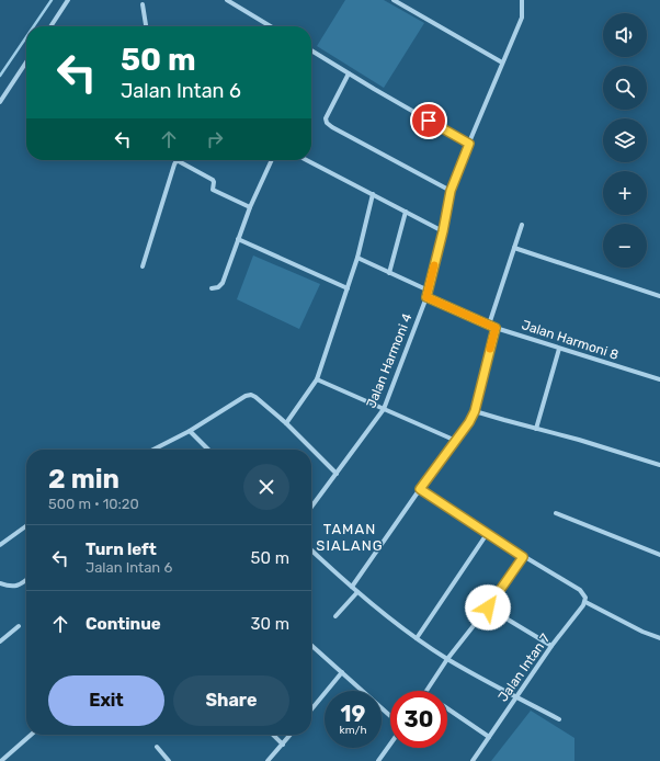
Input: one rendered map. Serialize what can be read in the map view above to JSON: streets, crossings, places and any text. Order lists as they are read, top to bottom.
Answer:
{
  "streets": {
    "street": ["Jalan Harmoni 8", "Jalan Harmoni 4", "Jalan Intan 7"]
  },
  "crossings": [
    ["Jalan Harmoni 8", "Jalan Harmoni 4"]
  ],
  "districts": ["TAMAN SIALANG"],
  "page": {
    "map_buttons": ["+", "−"],
    "turn": ["50 m", "Jalan Intan 6"],
    "heading": ["2 min", "500 m · 10:20"],
    "list": [
      {
        "name": "Turn left",
        "note": "Jalan Intan 6",
        "value": "50 m"
      },
      {
        "name": "Continue",
        "value": "30 m"
      }
    ],
    "buttons": ["Exit", "Share"],
    "speed": "19 km/h",
    "limit": "30"
  }
}
